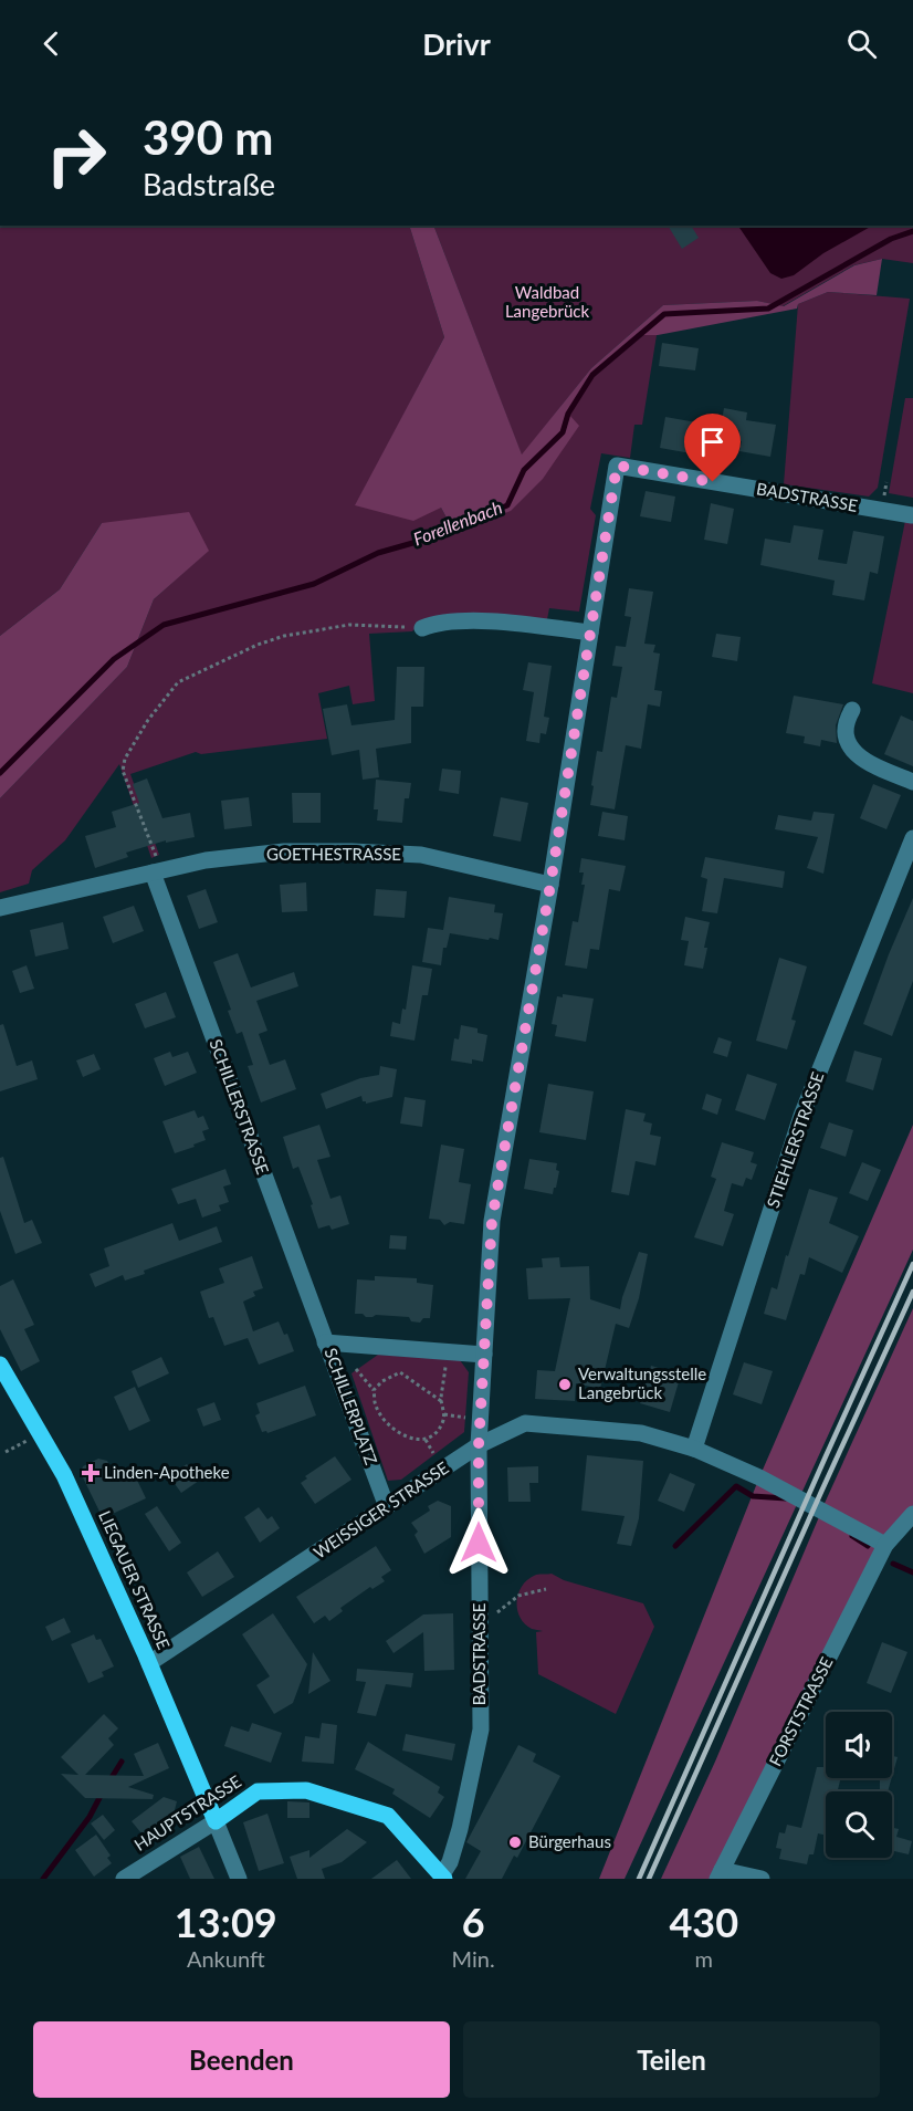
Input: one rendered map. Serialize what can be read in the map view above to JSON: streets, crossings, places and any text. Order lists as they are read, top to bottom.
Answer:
{
  "streets": {
    "main road": ["LIEGAUER STRASSE", "HAUPTSTRASSE"],
    "street": [
      "BADSTRASSE",
      "GOETHESTRASSE",
      "SCHILLERSTRASSE",
      "STIEHLERSTRASSE",
      "SCHILLERPLATZ",
      "WEISSIGER STRASSE",
      "FORSTSTRASSE"
    ]
  },
  "crossings": [
    ["BADSTRASSE", "GOETHESTRASSE"],
    ["BADSTRASSE", "SCHILLERPLATZ"],
    ["BADSTRASSE", "WEISSIGER STRASSE"],
    ["BADSTRASSE", "HAUPTSTRASSE"],
    ["GOETHESTRASSE", "SCHILLERSTRASSE"],
    ["SCHILLERSTRASSE", "SCHILLERPLATZ"],
    ["STIEHLERSTRASSE", "WEISSIGER STRASSE"],
    ["SCHILLERPLATZ", "WEISSIGER STRASSE"],
    ["WEISSIGER STRASSE", "LIEGAUER STRASSE"],
    ["WEISSIGER STRASSE", "FORSTSTRASSE"],
    ["LIEGAUER STRASSE", "HAUPTSTRASSE"]
  ],
  "water": ["Forellenbach"],
  "parks": ["Waldbad Langebrück"],
  "places": {
    "other": ["Verwaltungsstelle Langebrück", "Bürgerhaus"],
    "health": ["Linden-Apotheke"]
  },
  "page": {
    "header": "Drivr",
    "turn": ["390 m", "Badstraße"],
    "eta": [
      "13:09",
      "Ankunft",
      "6",
      "Min.",
      "430",
      "m"
    ],
    "buttons": ["Beenden", "Teilen"]
  }
}
